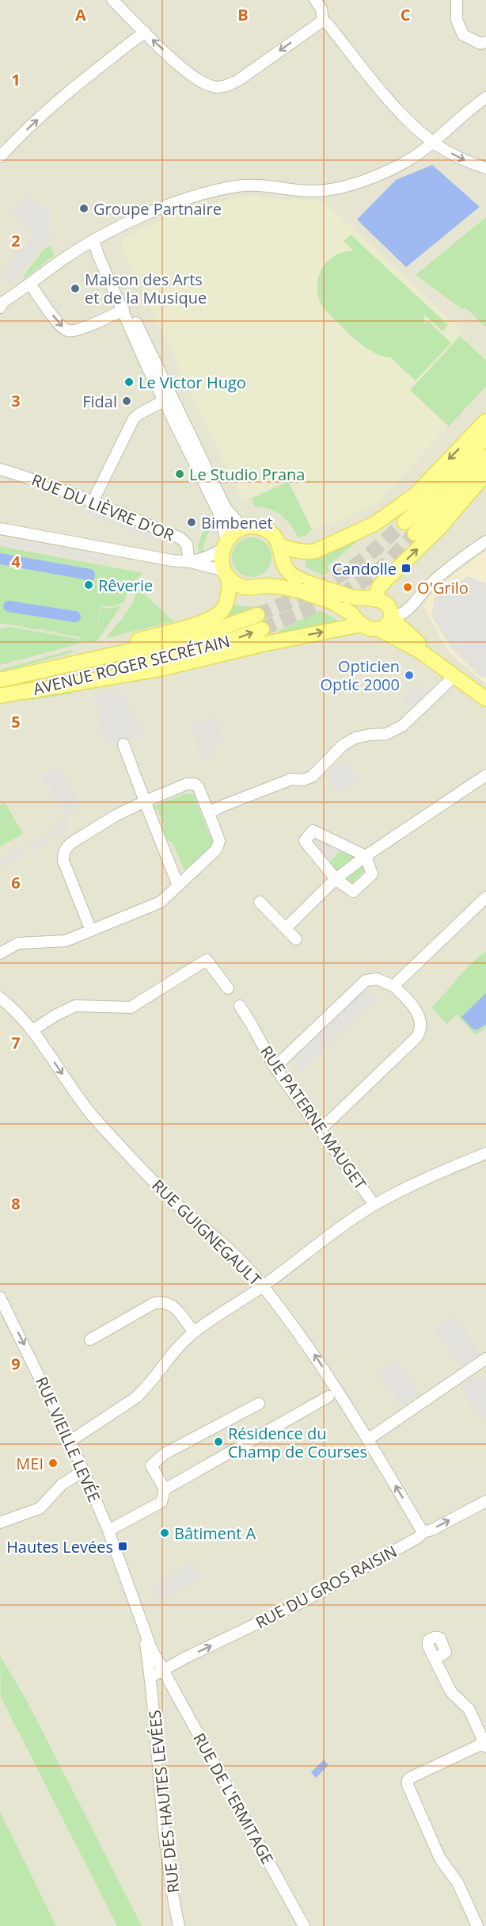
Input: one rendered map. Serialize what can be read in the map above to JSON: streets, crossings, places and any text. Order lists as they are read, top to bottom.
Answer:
{
  "streets": {
    "main road": ["AVENUE ROGER SECRÉTAIN"],
    "street": [
      "RUE DU LIÈVRE D'OR",
      "RUE PATERNE MAUGET",
      "RUE GUIGNEGAULT",
      "RUE VIEILLE LEVÉE",
      "RUE DU GROS RAISIN",
      "RUE DE L'ERMITAGE",
      "RUE DES HAUTES LEVÉES"
    ]
  },
  "crossings": [
    ["RUE GUIGNEGAULT", "RUE DU GROS RAISIN"],
    ["RUE VIEILLE LEVÉE", "RUE DU GROS RAISIN"],
    ["RUE VIEILLE LEVÉE", "RUE DE L'ERMITAGE"],
    ["RUE VIEILLE LEVÉE", "RUE DES HAUTES LEVÉES"],
    ["RUE DU GROS RAISIN", "RUE DE L'ERMITAGE"]
  ],
  "one_way": ["RUE VIEILLE LEVÉE", "RUE DU GROS RAISIN"],
  "places": {
    "other": [
      "Groupe Partnaire",
      "Maison des Arts et de la Musique",
      "Le Victor Hugo",
      "Fidal",
      "Le Studio Prana",
      "Bimbenet",
      "Rêverie",
      "O'Grilo",
      "Opticien Optic 2000",
      "Résidence du Champ de Courses",
      "MEI",
      "Bâtiment A"
    ],
    "transit": ["Candolle", "Hautes Levées"]
  },
  "grid": {
    "columns": ["A", "B", "C"],
    "rows": [
      "1",
      "2",
      "3",
      "4",
      "5",
      "6",
      "7",
      "8",
      "9"
    ]
  }
}
